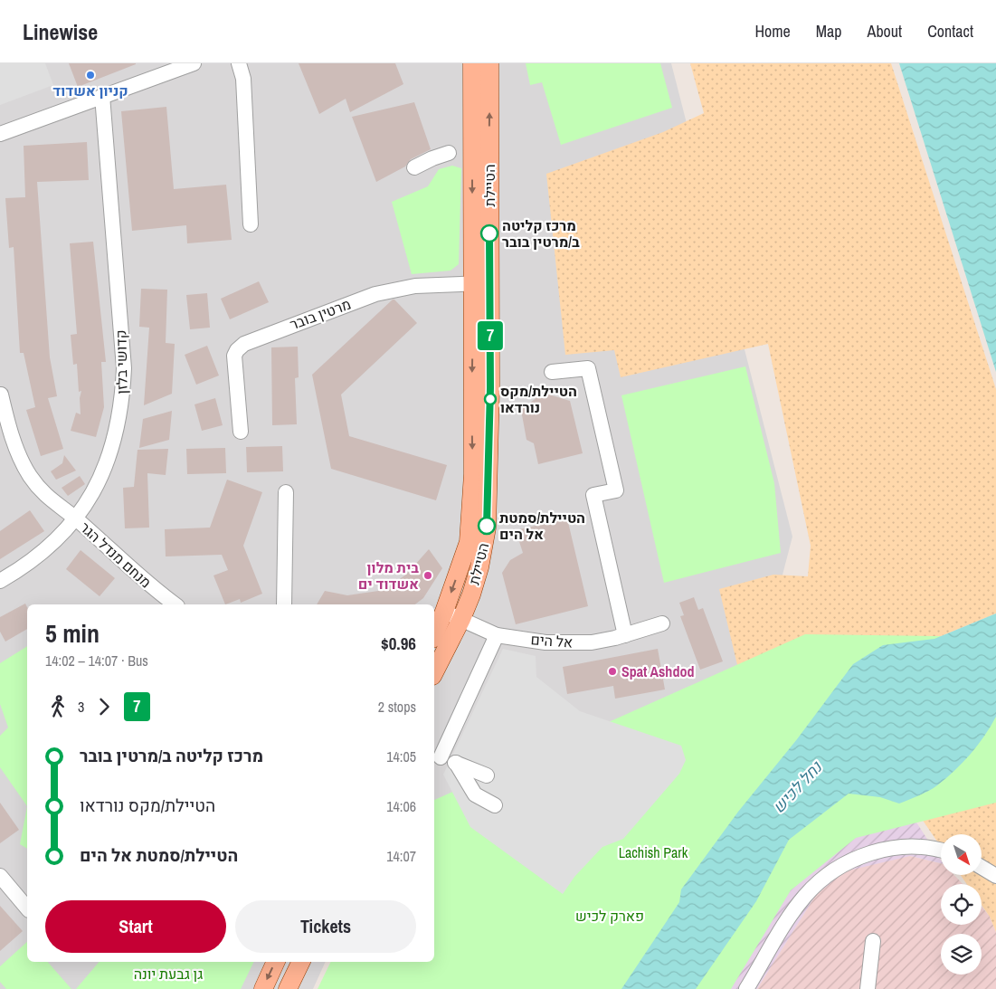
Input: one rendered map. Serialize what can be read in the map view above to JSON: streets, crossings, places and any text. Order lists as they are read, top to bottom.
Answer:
{
  "streets": {
    "main road": ["הטיילת"],
    "street": [
      "מרטין בובר",
      "קדושי בלזן",
      "מנחם מנדל הגר",
      "אל הים"
    ]
  },
  "crossings": [
    ["הטיילת", "מרטין בובר"],
    ["הטיילת", "אל הים"],
    ["קדושי בלזן", "מנחם מנדל הגר"]
  ],
  "water": ["נחל לכיש"],
  "parks": ["Lachish Park", "פארק לכיש", "גן גבעת יונה"],
  "places": [
    "קניון אשדוד",
    "מרכז קליטה ב/מרטין בובר",
    "הטיילת/מקס נורדאו",
    "הטיילת/סמטת אל הים",
    "בית מלון אשדוד ים",
    "Spat Ashdod"
  ],
  "lines": ["bus line 7"],
  "north": "bottom right",
  "page": {
    "header": "Linewise",
    "nav": [
      "Home",
      "Map",
      "About",
      "Contact"
    ],
    "on_map": "7",
    "heading": ["5 min", "14:02 – 14:07 · Bus", "$0.96"],
    "legs": ["3", "7", "2 stops"],
    "list": [
      {
        "name": "מרכז קליטה ב/מרטין בובר",
        "value": "14:05"
      },
      {
        "name": "הטיילת/מקס נורדאו",
        "value": "14:06"
      },
      {
        "name": "הטיילת/סמטת אל הים",
        "value": "14:07"
      }
    ],
    "buttons": ["Start", "Tickets"]
  }
}
